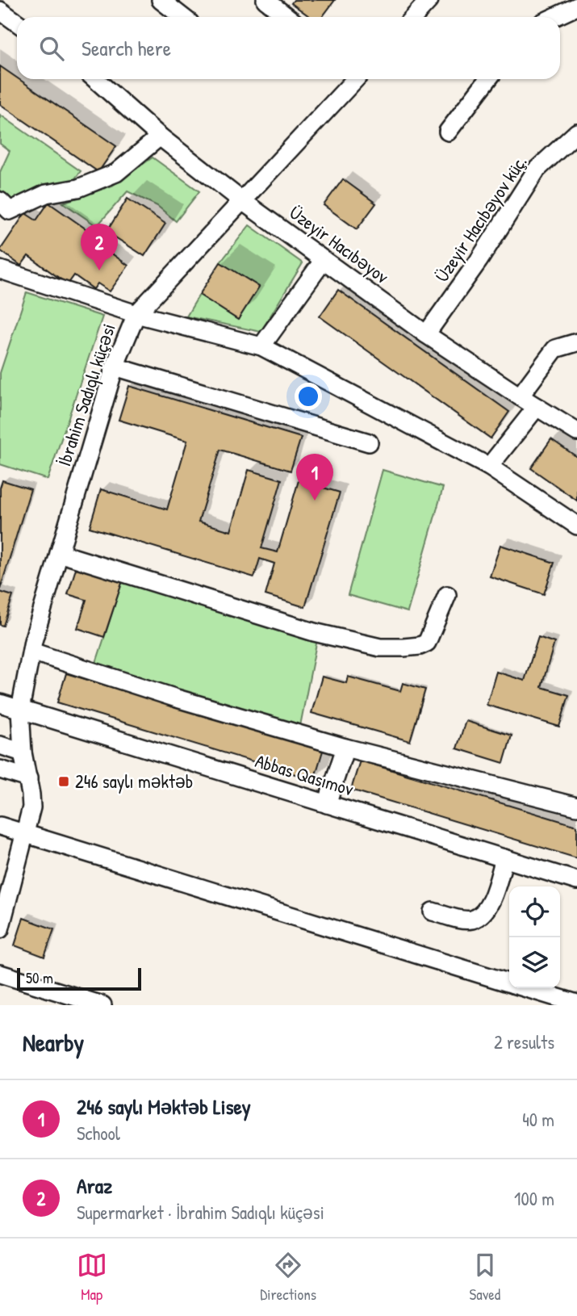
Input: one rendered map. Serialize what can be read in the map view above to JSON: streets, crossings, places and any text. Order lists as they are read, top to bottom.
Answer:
{
  "streets": {
    "street": [
      "Üzeyir Hacıbəyov küç.",
      "Üzeyir Hacıbəyov",
      "İbrahim Sadıqlı küçəsi",
      "Abbas Qasımov"
    ]
  },
  "crossings": [
    ["Üzeyir Hacıbəyov küç.", "Üzeyir Hacıbəyov"],
    ["Üzeyir Hacıbəyov", "İbrahim Sadıqlı küçəsi"],
    ["İbrahim Sadıqlı küçəsi", "Abbas Qasımov"]
  ],
  "places": {
    "transit": ["246 saylı mәktәb"]
  },
  "scale_bar": "50 m",
  "page": {
    "search": "Search here",
    "pins": ["2", "1"],
    "scale": "50 m",
    "heading": ["Nearby", "2 results"],
    "list": [
      {
        "mark": "1",
        "name": "246 saylı Məktəb Lisey",
        "note": "School",
        "value": "40 m"
      },
      {
        "mark": "2",
        "name": "Araz",
        "note": "Supermarket · İbrahim Sadıqlı küçəsi",
        "value": "100 m"
      }
    ],
    "nav": ["Map", "Directions", "Saved"]
  }
}
